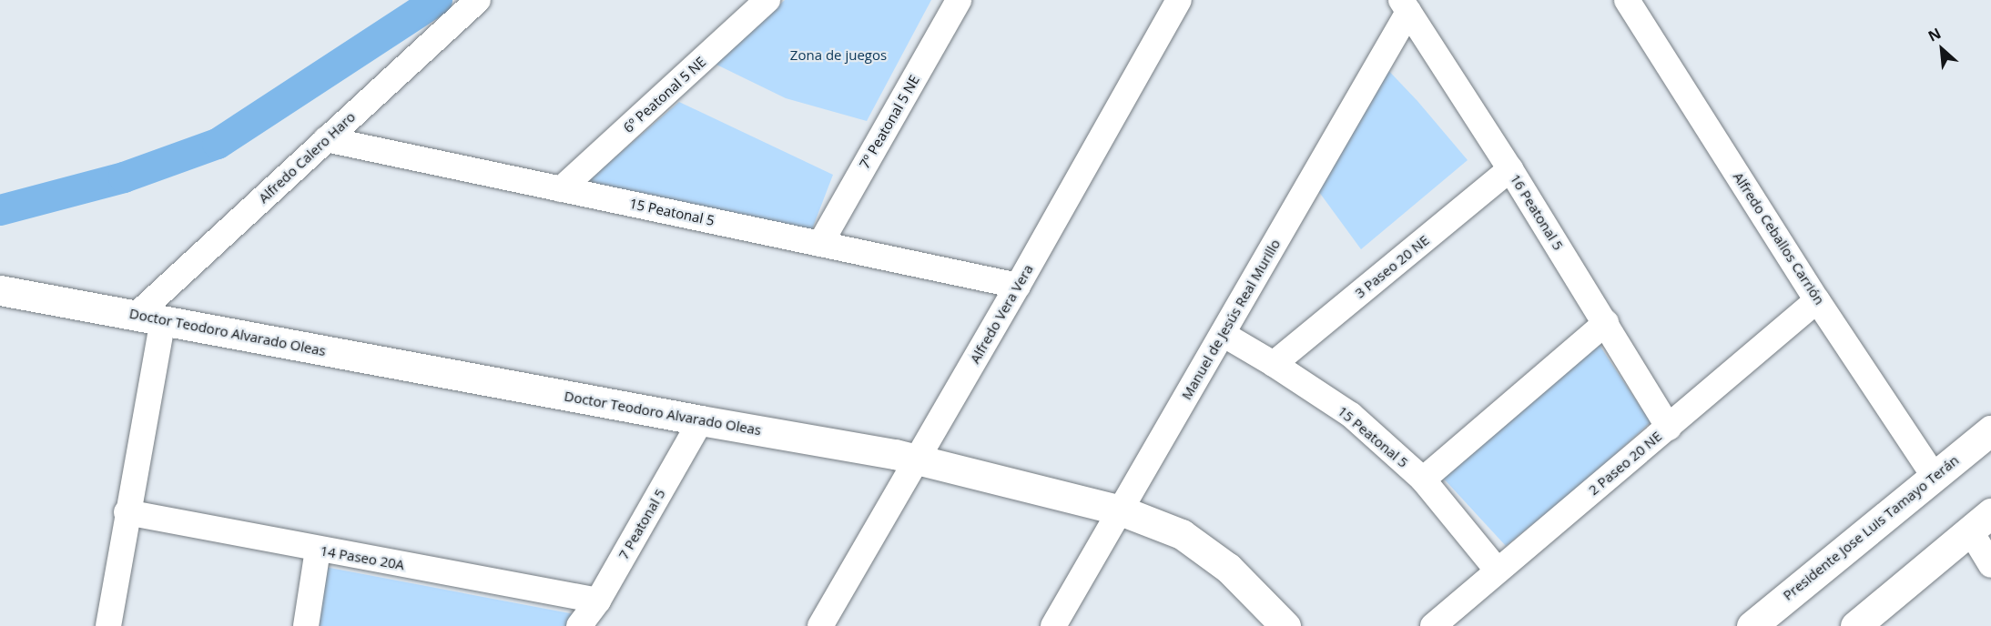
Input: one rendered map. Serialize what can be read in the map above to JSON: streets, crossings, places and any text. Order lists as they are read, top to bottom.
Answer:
{
  "streets": {
    "street": [
      "6º Peatonal 5 NE",
      "7º Peatonal 5 NE",
      "Alfredo Calero Haro",
      "15 Peatonal 5",
      "16 Peatonal 5",
      "Alfredo Ceballos Carrión",
      "3 Paseo 20 NE",
      "Alfredo Vera Vera",
      "Manuel de Jesús Real Murillo",
      "Doctor Teodoro Alvarado Oleas",
      "2 Paseo 20 NE",
      "7 Peatonal 5",
      "Presidente Jose Luis Tamayo Terán",
      "14 Paseo 20A"
    ]
  },
  "crossings": [
    ["6º Peatonal 5 NE", "15 Peatonal 5"],
    ["7º Peatonal 5 NE", "15 Peatonal 5"],
    ["Alfredo Calero Haro", "15 Peatonal 5"],
    ["Alfredo Calero Haro", "Doctor Teodoro Alvarado Oleas"],
    ["15 Peatonal 5", "3 Paseo 20 NE"],
    ["15 Peatonal 5", "Alfredo Vera Vera"],
    ["15 Peatonal 5", "Manuel de Jesús Real Murillo"],
    ["15 Peatonal 5", "2 Paseo 20 NE"],
    ["16 Peatonal 5", "3 Paseo 20 NE"],
    ["16 Peatonal 5", "Manuel de Jesús Real Murillo"],
    ["16 Peatonal 5", "2 Paseo 20 NE"],
    ["Alfredo Ceballos Carrión", "2 Paseo 20 NE"],
    ["Alfredo Ceballos Carrión", "Presidente Jose Luis Tamayo Terán"],
    ["Alfredo Vera Vera", "Doctor Teodoro Alvarado Oleas"],
    ["Manuel de Jesús Real Murillo", "Doctor Teodoro Alvarado Oleas"],
    ["Doctor Teodoro Alvarado Oleas", "7 Peatonal 5"],
    ["7 Peatonal 5", "14 Paseo 20A"]
  ],
  "parks": ["Zona de juegos"],
  "north": "top left"
}
